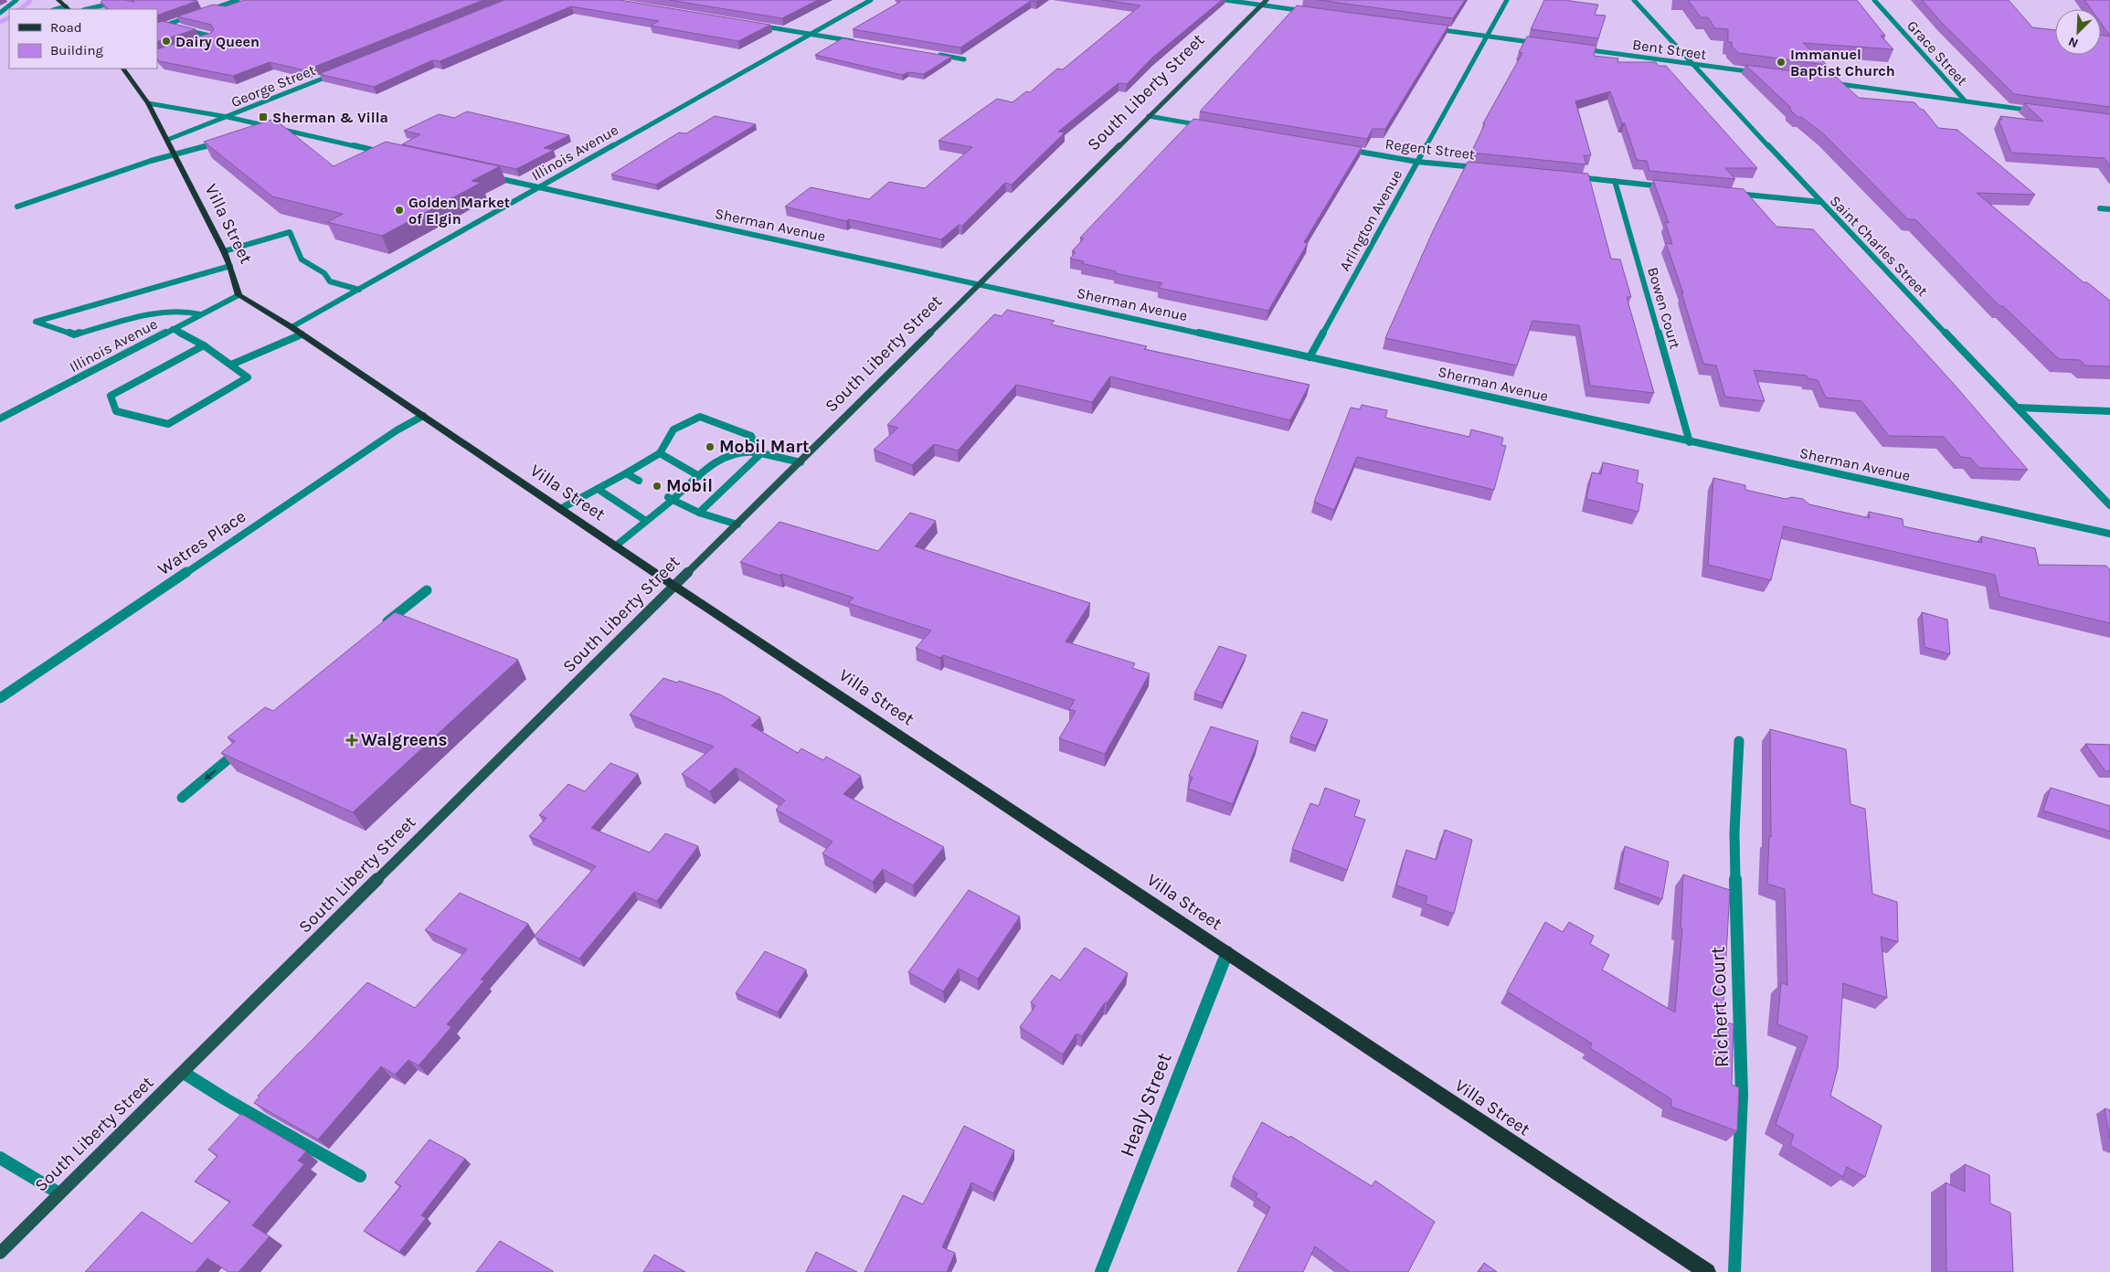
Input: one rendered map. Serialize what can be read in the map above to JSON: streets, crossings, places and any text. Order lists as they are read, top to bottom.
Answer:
{
  "streets": {
    "main road": ["South Liberty Street", "Villa Street"],
    "street": [
      "Bent Street",
      "Grace Street",
      "George Street",
      "Regent Street",
      "Illinois Avenue",
      "Arlington Avenue",
      "Sherman Avenue",
      "Saint Charles Street",
      "Bowen Court",
      "Watres Place",
      "Richert Court",
      "Healy Street"
    ]
  },
  "crossings": [
    ["Bent Street", "Saint Charles Street"],
    ["George Street", "Villa Street"],
    ["South Liberty Street", "Villa Street"],
    ["South Liberty Street", "Sherman Avenue"],
    ["Regent Street", "Arlington Avenue"],
    ["Illinois Avenue", "Villa Street"],
    ["Illinois Avenue", "Sherman Avenue"],
    ["Arlington Avenue", "Sherman Avenue"],
    ["Villa Street", "Watres Place"],
    ["Villa Street", "Healy Street"],
    ["Sherman Avenue", "Bowen Court"]
  ],
  "places": {
    "other": [
      "Dairy Queen",
      "Immanuel Baptist Church",
      "Golden Market of Elgin",
      "Mobil Mart",
      "Mobil"
    ],
    "transit": ["Sherman & Villa"],
    "health": ["Walgreens"]
  },
  "legend": ["Road", "Building"],
  "north": "bottom left"
}
